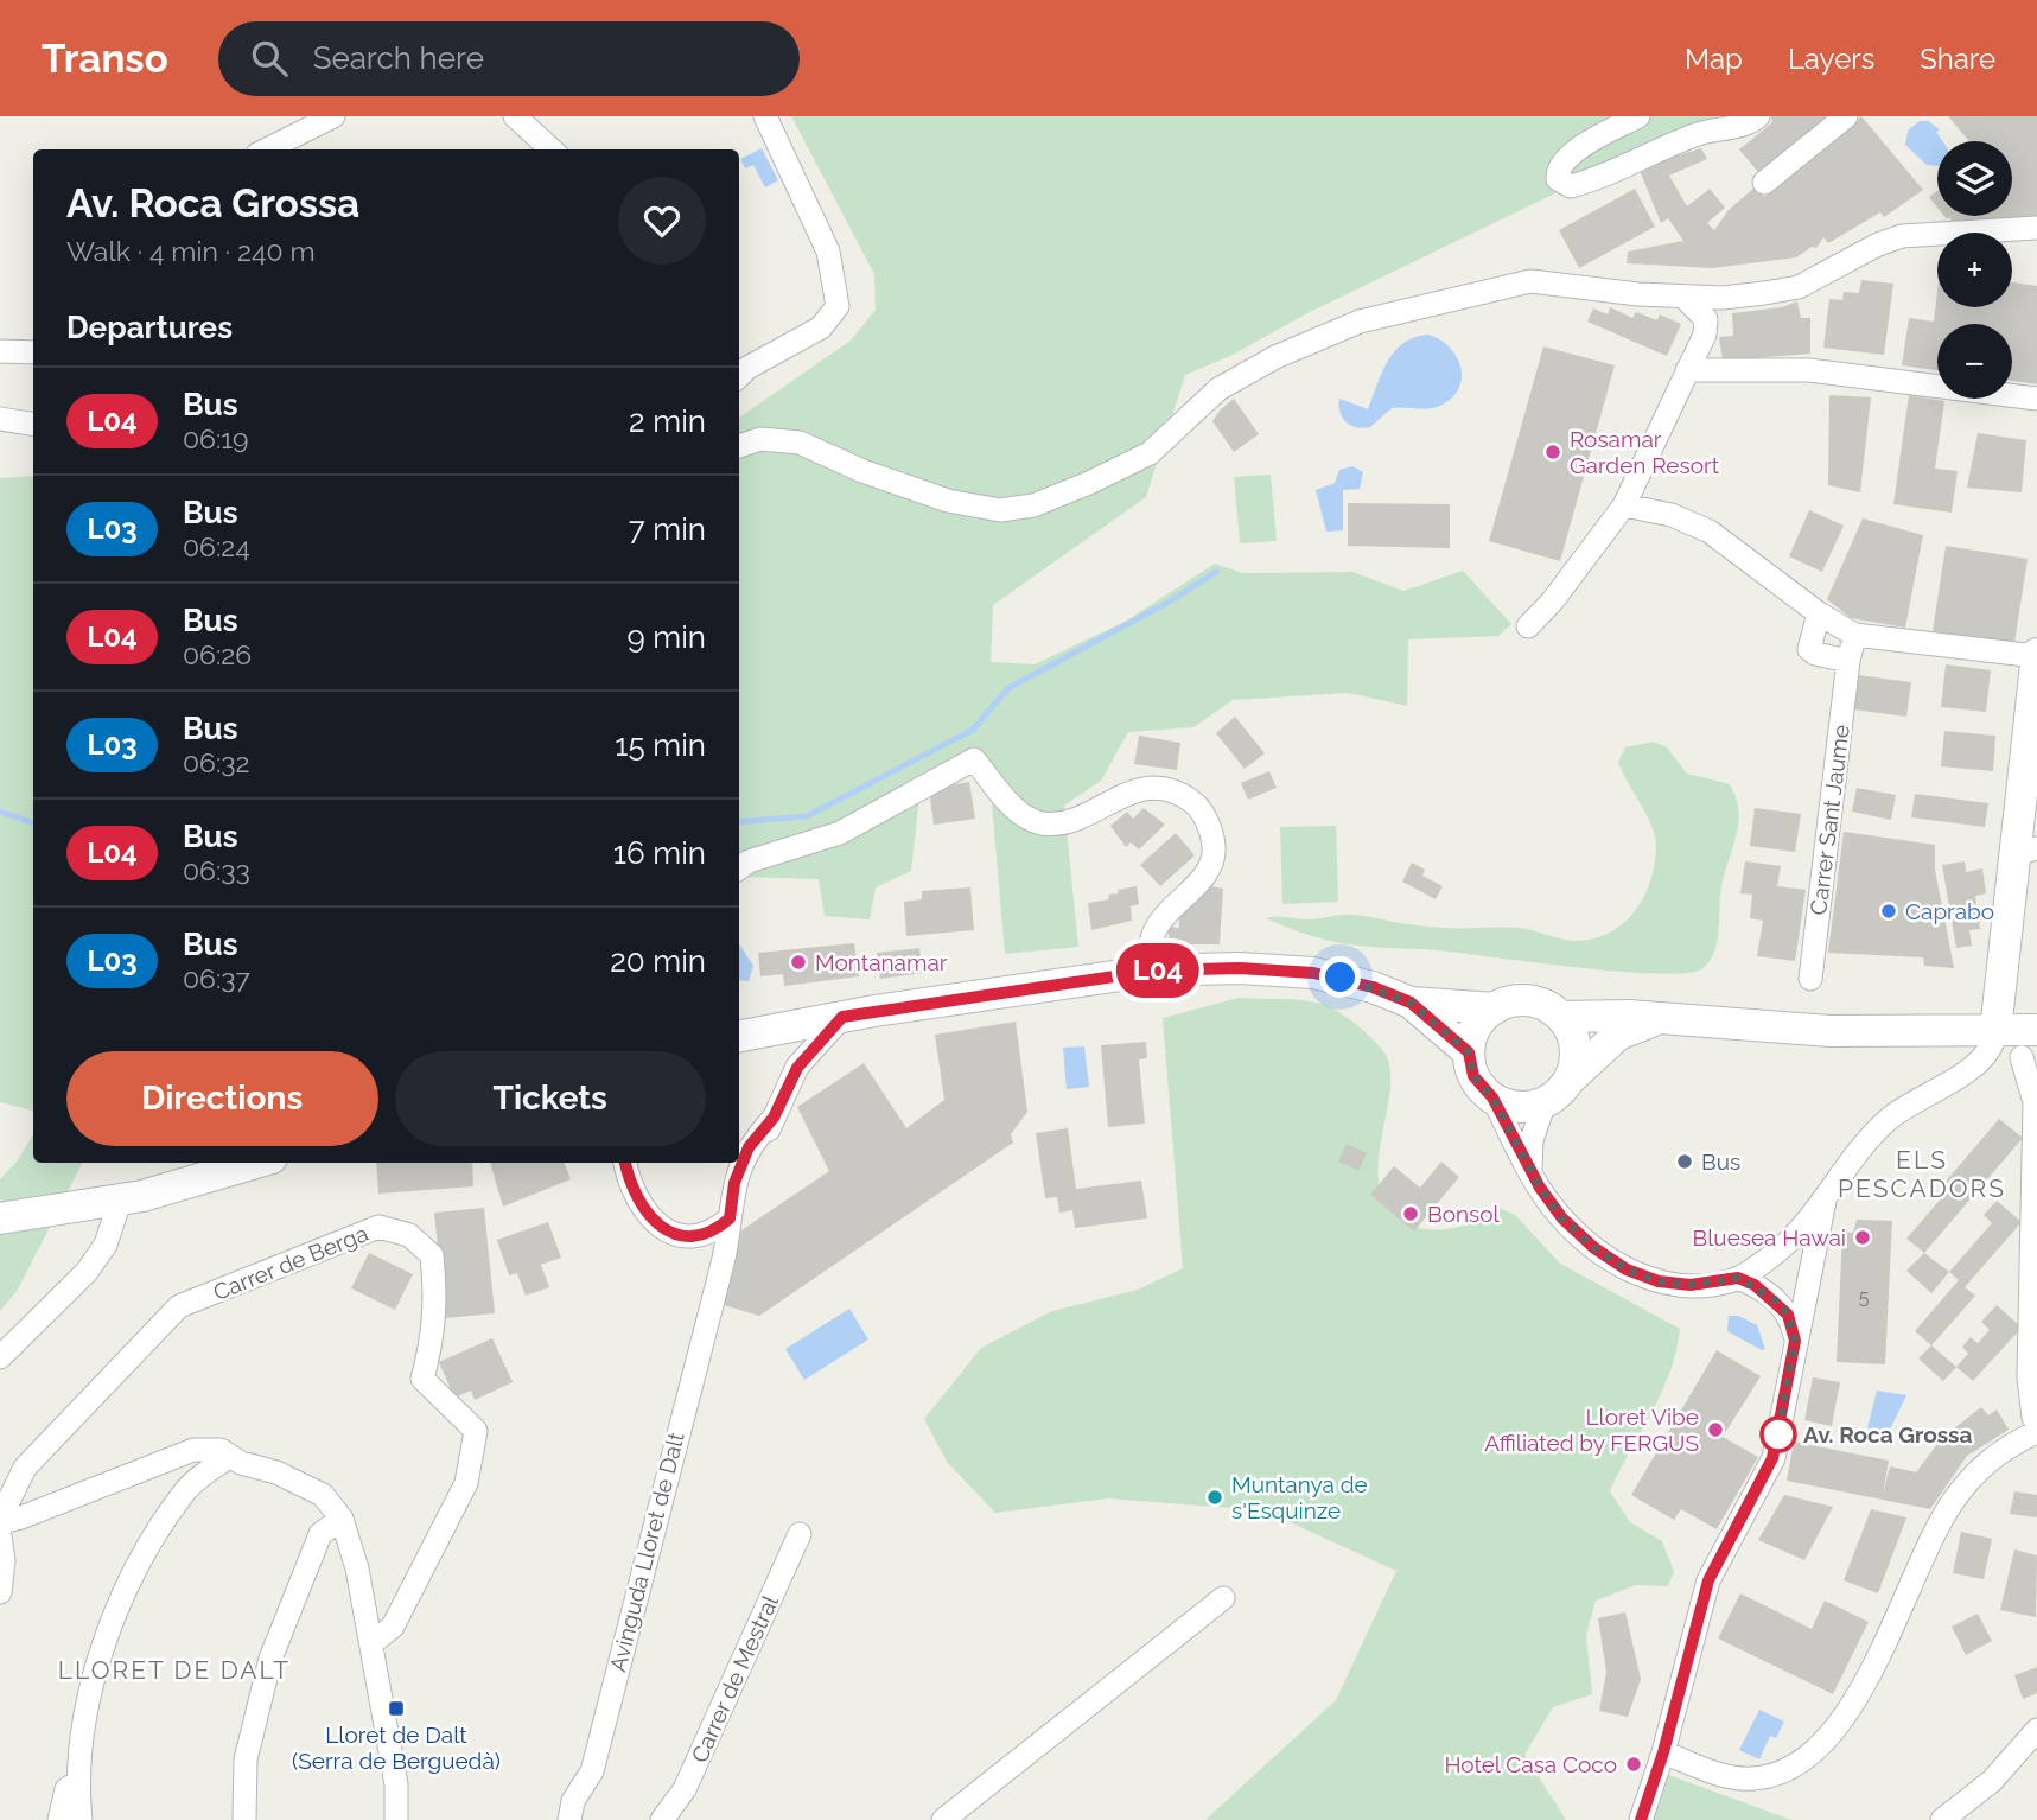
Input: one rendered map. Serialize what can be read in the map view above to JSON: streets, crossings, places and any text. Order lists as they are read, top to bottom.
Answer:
{
  "streets": {
    "street": [
      "Carrer Sant Jaume",
      "Carrer de Berga",
      "Avinguda Lloret de Dalt",
      "Carrer de Mestral"
    ]
  },
  "districts": ["ELS PESCADORS", "LLORET DE DALT"],
  "places": {
    "other": [
      "Rosamar Garden Resort",
      "Caprabo",
      "Montanamar",
      "Bus",
      "Bonsol",
      "Bluesea Hawai",
      "Lloret Vibe Affiliated by FERGUS",
      "Av. Roca Grossa",
      "Muntanya de s'Esquinze",
      "Hotel Casa Coco"
    ],
    "transit": ["Lloret de Dalt (Serra de Berguedà)"]
  },
  "lines": ["bus line L04"],
  "house_numbers": ["5"],
  "page": {
    "header": "Transo",
    "search": "Search here",
    "nav": ["Map", "Layers", "Share"],
    "on_map": "L04",
    "map_buttons": ["+", "−"],
    "heading": [
      ["Av. Roca Grossa", "Walk · 4 min · 240 m"],
      "Departures"
    ],
    "list": [
      {
        "mark": "L04",
        "name": "Bus",
        "note": "06:19",
        "value": "2 min"
      },
      {
        "mark": "L03",
        "name": "Bus",
        "note": "06:24",
        "value": "7 min"
      },
      {
        "mark": "L04",
        "name": "Bus",
        "note": "06:26",
        "value": "9 min"
      },
      {
        "mark": "L03",
        "name": "Bus",
        "note": "06:32",
        "value": "15 min"
      },
      {
        "mark": "L04",
        "name": "Bus",
        "note": "06:33",
        "value": "16 min"
      },
      {
        "mark": "L03",
        "name": "Bus",
        "note": "06:37",
        "value": "20 min"
      }
    ],
    "buttons": ["Directions", "Tickets"]
  }
}
